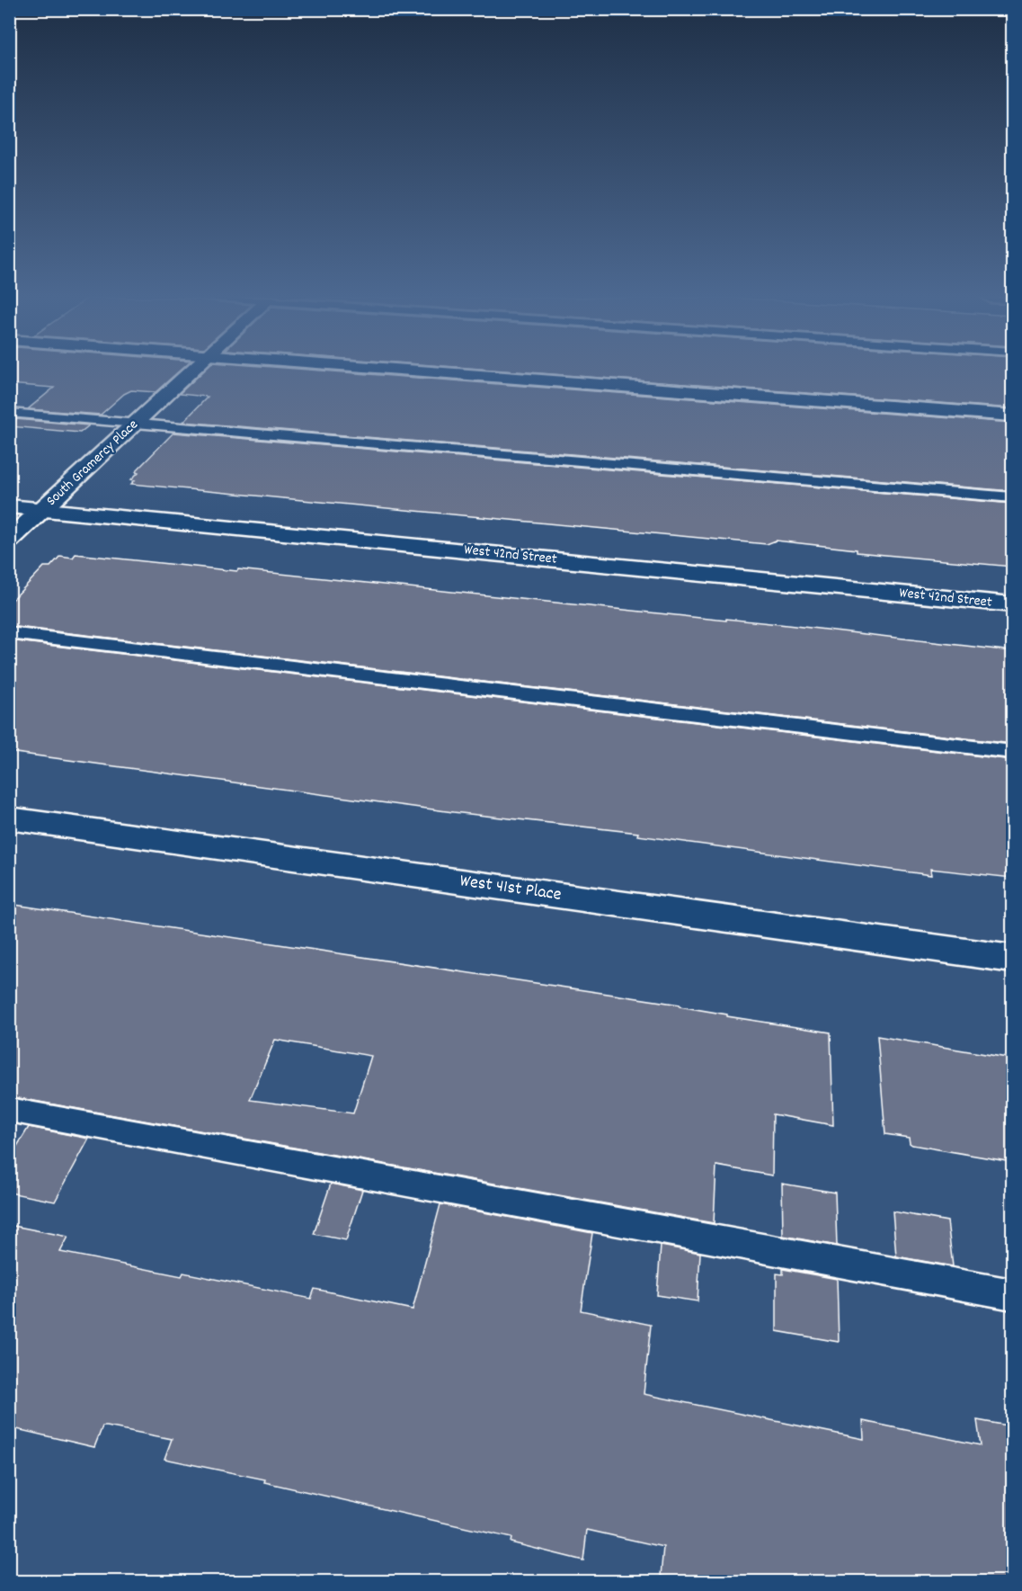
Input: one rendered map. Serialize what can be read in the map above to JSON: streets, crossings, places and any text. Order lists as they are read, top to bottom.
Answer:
{
  "streets": {
    "street": ["South Gramercy Place", "West 42nd Street", "West 41st Place"]
  },
  "crossings": [
    ["South Gramercy Place", "West 42nd Street"]
  ]
}
